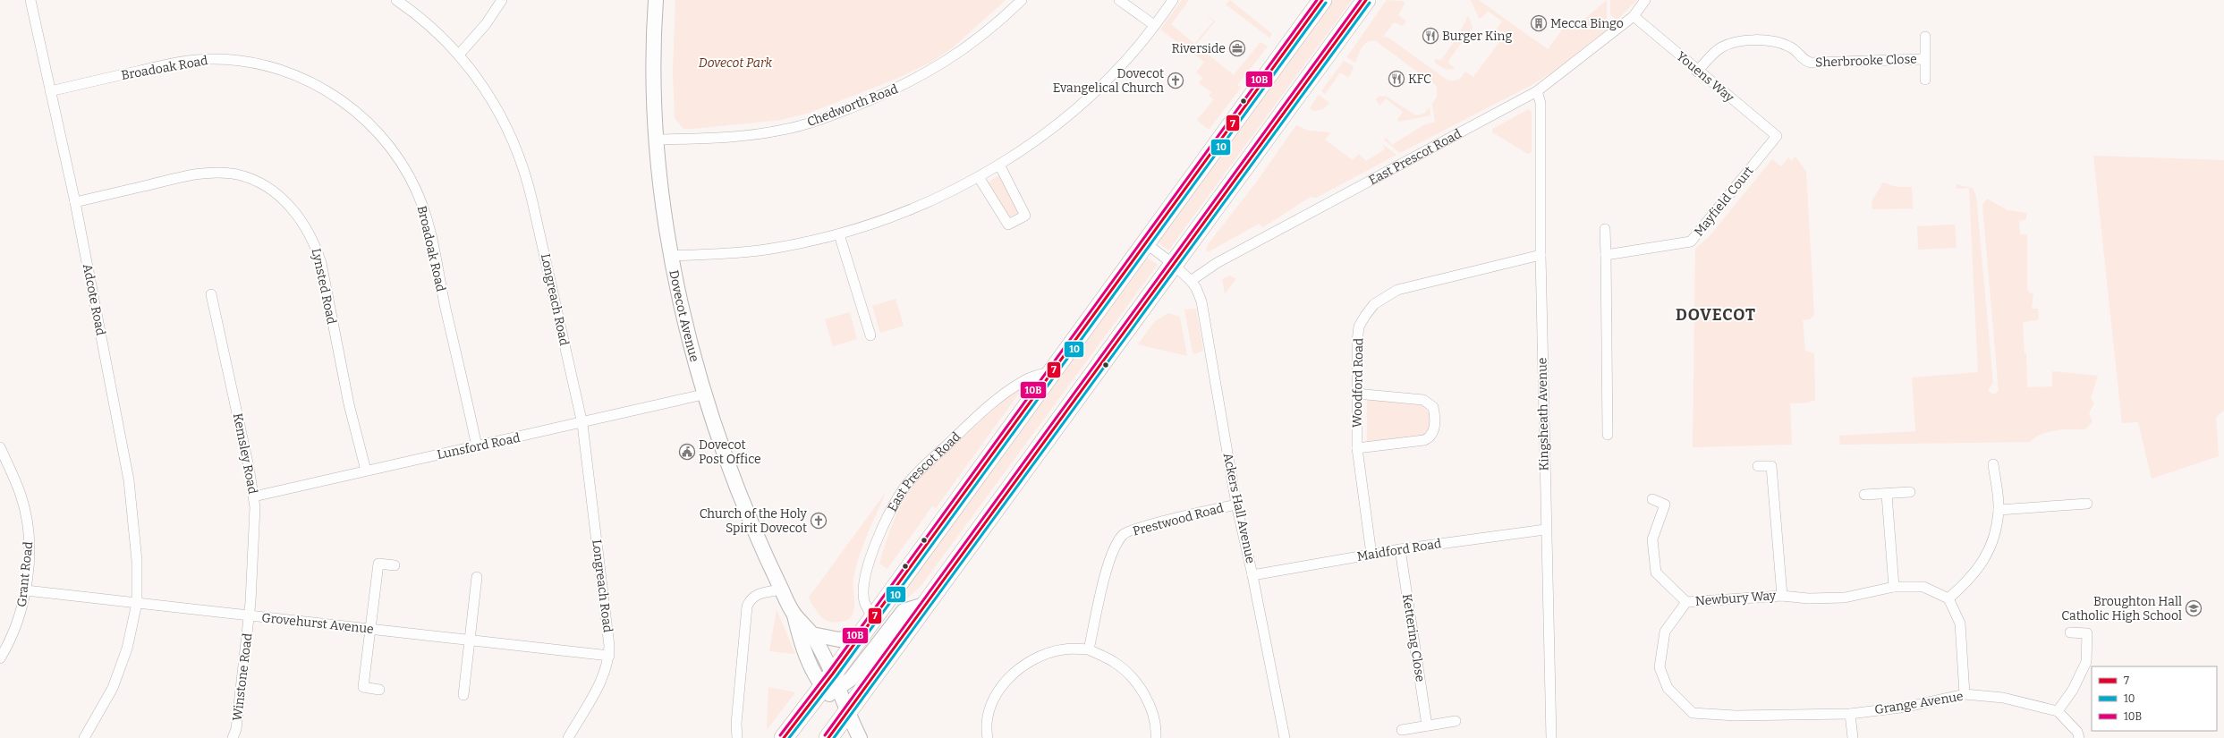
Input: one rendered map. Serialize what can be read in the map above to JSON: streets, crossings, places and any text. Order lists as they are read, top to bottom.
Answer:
{
  "streets": {
    "street": [
      "Sherbrooke Close",
      "Broadoak Road",
      "Youens Way",
      "Chedworth Road",
      "East Prescot Road",
      "Mayfield Court",
      "Lynsted Road",
      "Adcote Road",
      "Longreach Road",
      "Dovecot Avenue",
      "Woodford Road",
      "Kingsheath Avenue",
      "Lunsford Road",
      "Kemsley Road",
      "Ackers Hall Avenue",
      "Prestwood Road",
      "Maidford Road",
      "Grant Road",
      "Newbury Way",
      "Grovehurst Avenue",
      "Kettering Close",
      "Winstone Road",
      "Grange Avenue"
    ]
  },
  "crossings": [
    ["Sherbrooke Close", "Youens Way"],
    ["Broadoak Road", "Adcote Road"],
    ["Broadoak Road", "Lunsford Road"],
    ["Youens Way", "East Prescot Road"],
    ["Youens Way", "Mayfield Court"],
    ["Chedworth Road", "Dovecot Avenue"],
    ["East Prescot Road", "Kingsheath Avenue"],
    ["East Prescot Road", "Ackers Hall Avenue"],
    ["Lynsted Road", "Adcote Road"],
    ["Lynsted Road", "Lunsford Road"],
    ["Adcote Road", "Grovehurst Avenue"],
    ["Longreach Road", "Lunsford Road"],
    ["Longreach Road", "Grovehurst Avenue"],
    ["Dovecot Avenue", "Lunsford Road"],
    ["Woodford Road", "Kingsheath Avenue"],
    ["Woodford Road", "Maidford Road"],
    ["Kingsheath Avenue", "Maidford Road"],
    ["Lunsford Road", "Kemsley Road"],
    ["Kemsley Road", "Grovehurst Avenue"],
    ["Kemsley Road", "Winstone Road"],
    ["Ackers Hall Avenue", "Prestwood Road"],
    ["Ackers Hall Avenue", "Maidford Road"],
    ["Maidford Road", "Kettering Close"],
    ["Grant Road", "Grovehurst Avenue"],
    ["Newbury Way", "Grange Avenue"],
    ["Grovehurst Avenue", "Winstone Road"]
  ],
  "districts": ["DOVECOT"],
  "parks": ["Dovecot Park"],
  "places": {
    "building": ["Mecca Bingo"],
    "restaurant": ["Burger King", "KFC"],
    "office": ["Riverside"],
    "church": ["Dovecot Evangelical Church", "Church of the Holy Spirit Dovecot"],
    "public building": ["Dovecot Post Office"],
    "school or university": ["Broughton Hall Catholic High School"]
  },
  "lines": ["transit line 7", "transit line 10B", "transit line 10"],
  "legend": ["7", "10", "10B"]
}
